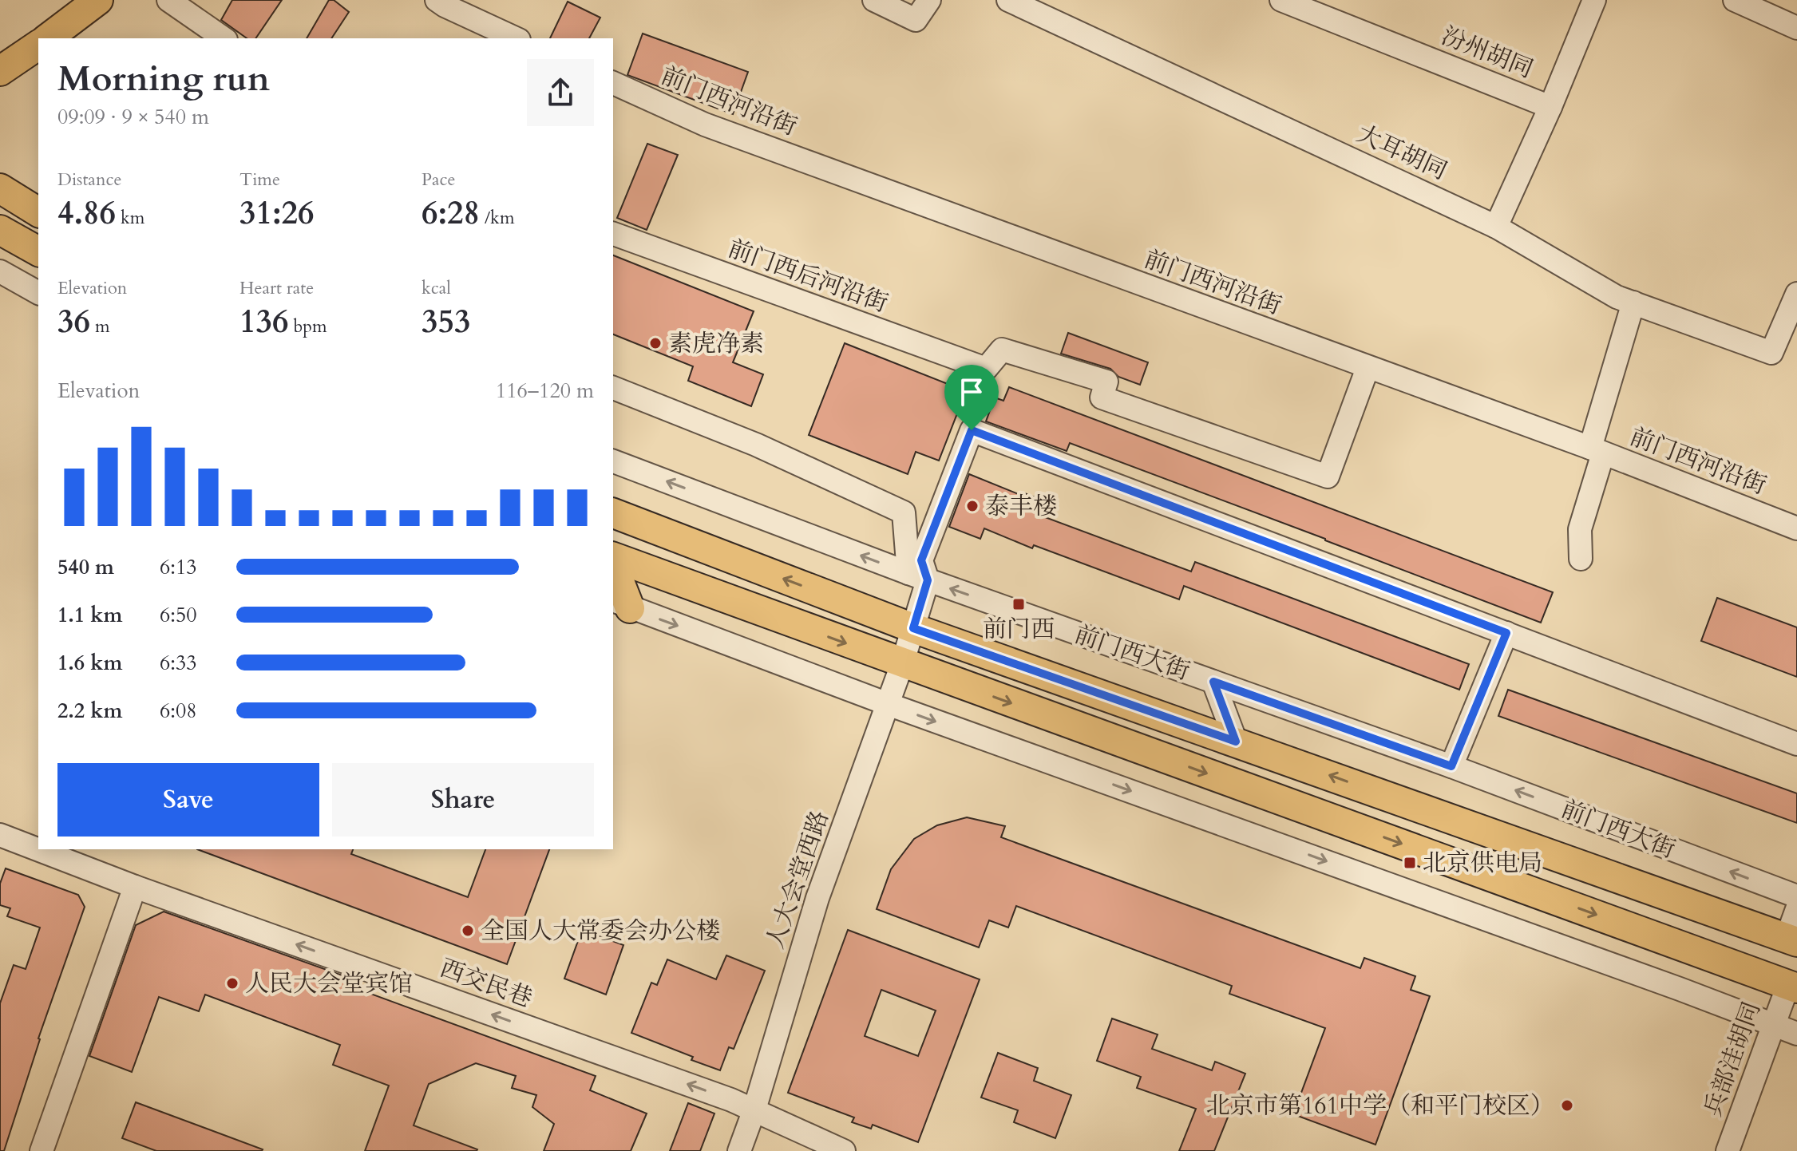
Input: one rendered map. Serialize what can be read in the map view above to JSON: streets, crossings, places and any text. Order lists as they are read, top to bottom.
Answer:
{
  "streets": {
    "main road": ["前门西大街"],
    "street": [
      "汾州胡同",
      "前门西河沿街",
      "大耳胡同",
      "前门西后河沿街",
      "人大会堂西路",
      "西交民巷",
      "兵部洼胡同"
    ]
  },
  "crossings": [
    ["汾州胡同", "大耳胡同"],
    ["前门西河沿街", "前门西后河沿街"],
    ["前门西大街", "人大会堂西路"],
    ["人大会堂西路", "西交民巷"]
  ],
  "one_way": ["西交民巷"],
  "places": {
    "other": [
      "素虎净素",
      "泰丰楼",
      "全国人大常委会办公楼",
      "人民大会堂宾馆",
      "北京市第161中学（和平门校区）"
    ],
    "transit": ["前门西", "北京供电局"]
  },
  "page": {
    "heading": ["Morning run", "09:09 · 9 × 540 m"],
    "stats": [
      ["Distance", "4.86 km"],
      ["Time", "31:26"],
      ["Pace", "6:28 /km"],
      ["Elevation", "36 m"],
      ["Heart rate", "136 bpm"],
      ["kcal", "353"]
    ],
    "chart": ["Elevation", "116–120 m"],
    "list": [
      {
        "name": "540 m",
        "note": "6:13"
      },
      {
        "name": "1.1 km",
        "note": "6:50"
      },
      {
        "name": "1.6 km",
        "note": "6:33"
      },
      {
        "name": "2.2 km",
        "note": "6:08"
      }
    ],
    "buttons": ["Save", "Share"]
  }
}
